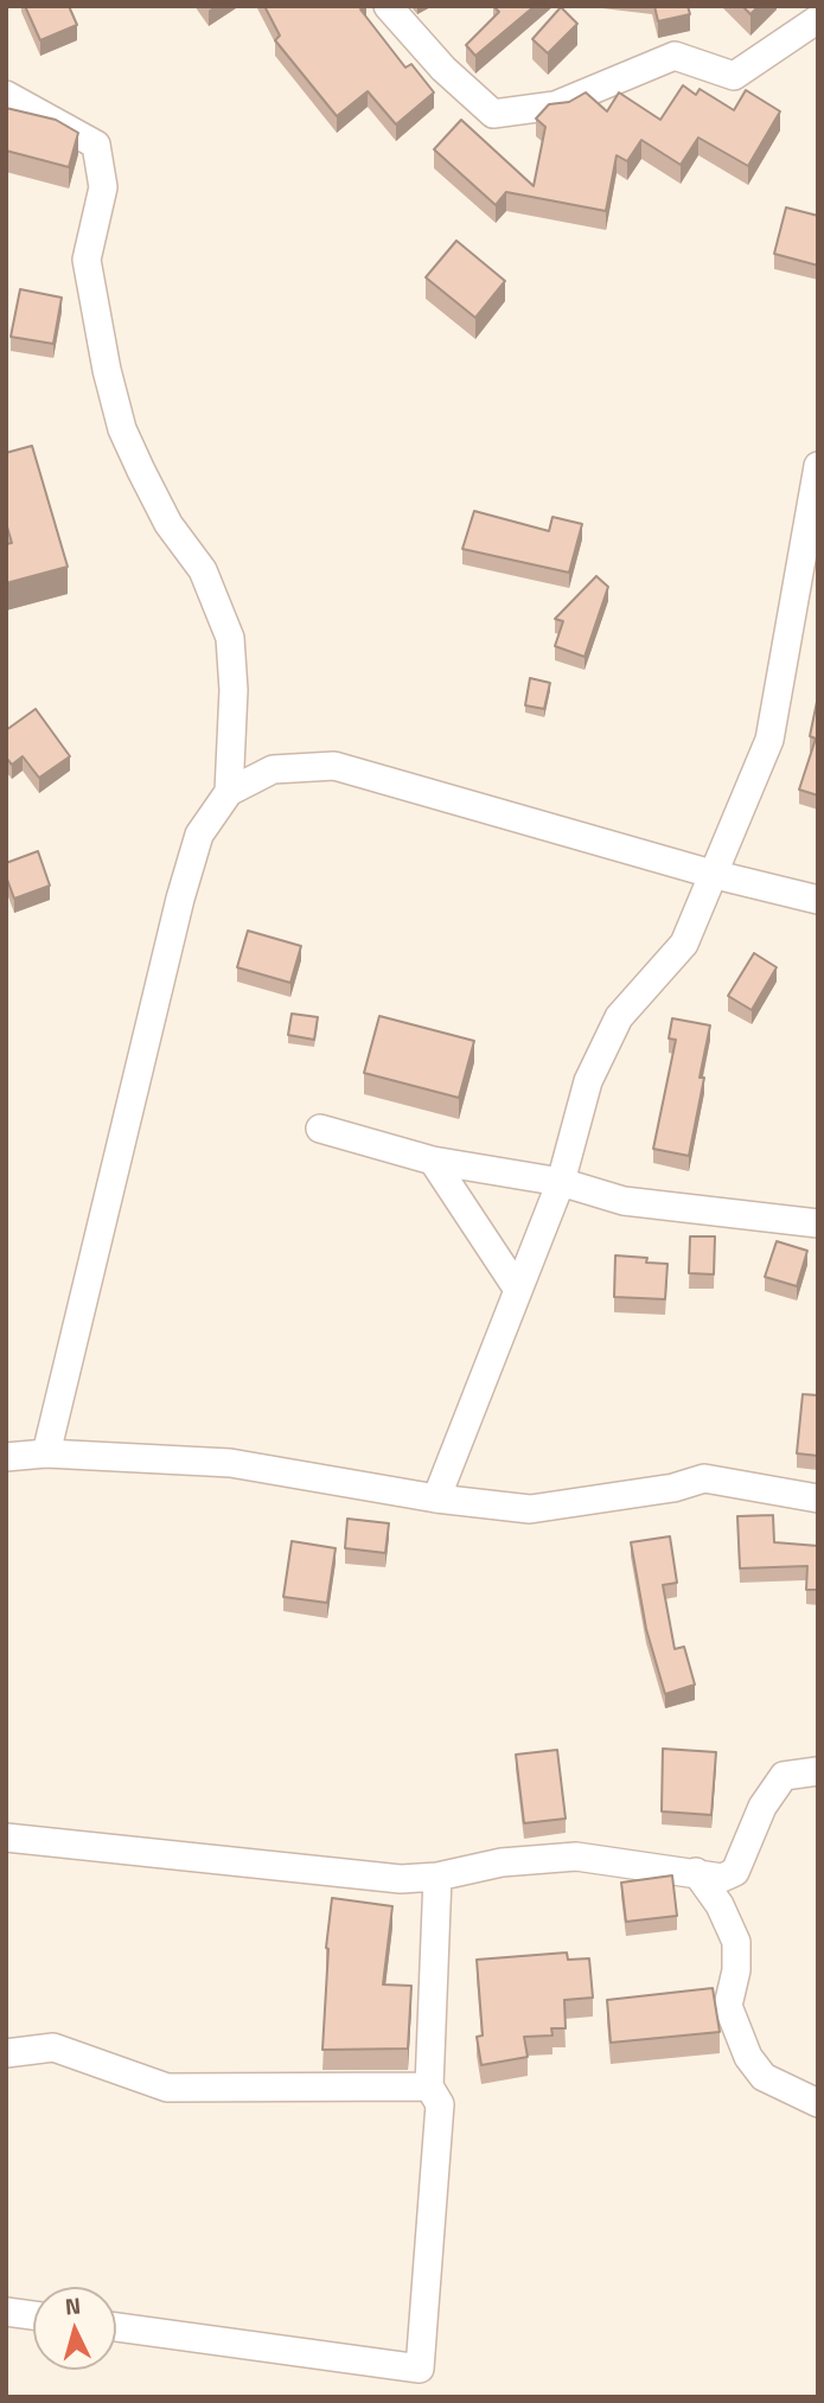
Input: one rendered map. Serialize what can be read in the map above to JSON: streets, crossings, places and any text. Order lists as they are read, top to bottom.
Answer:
{
  "north": "top"
}
